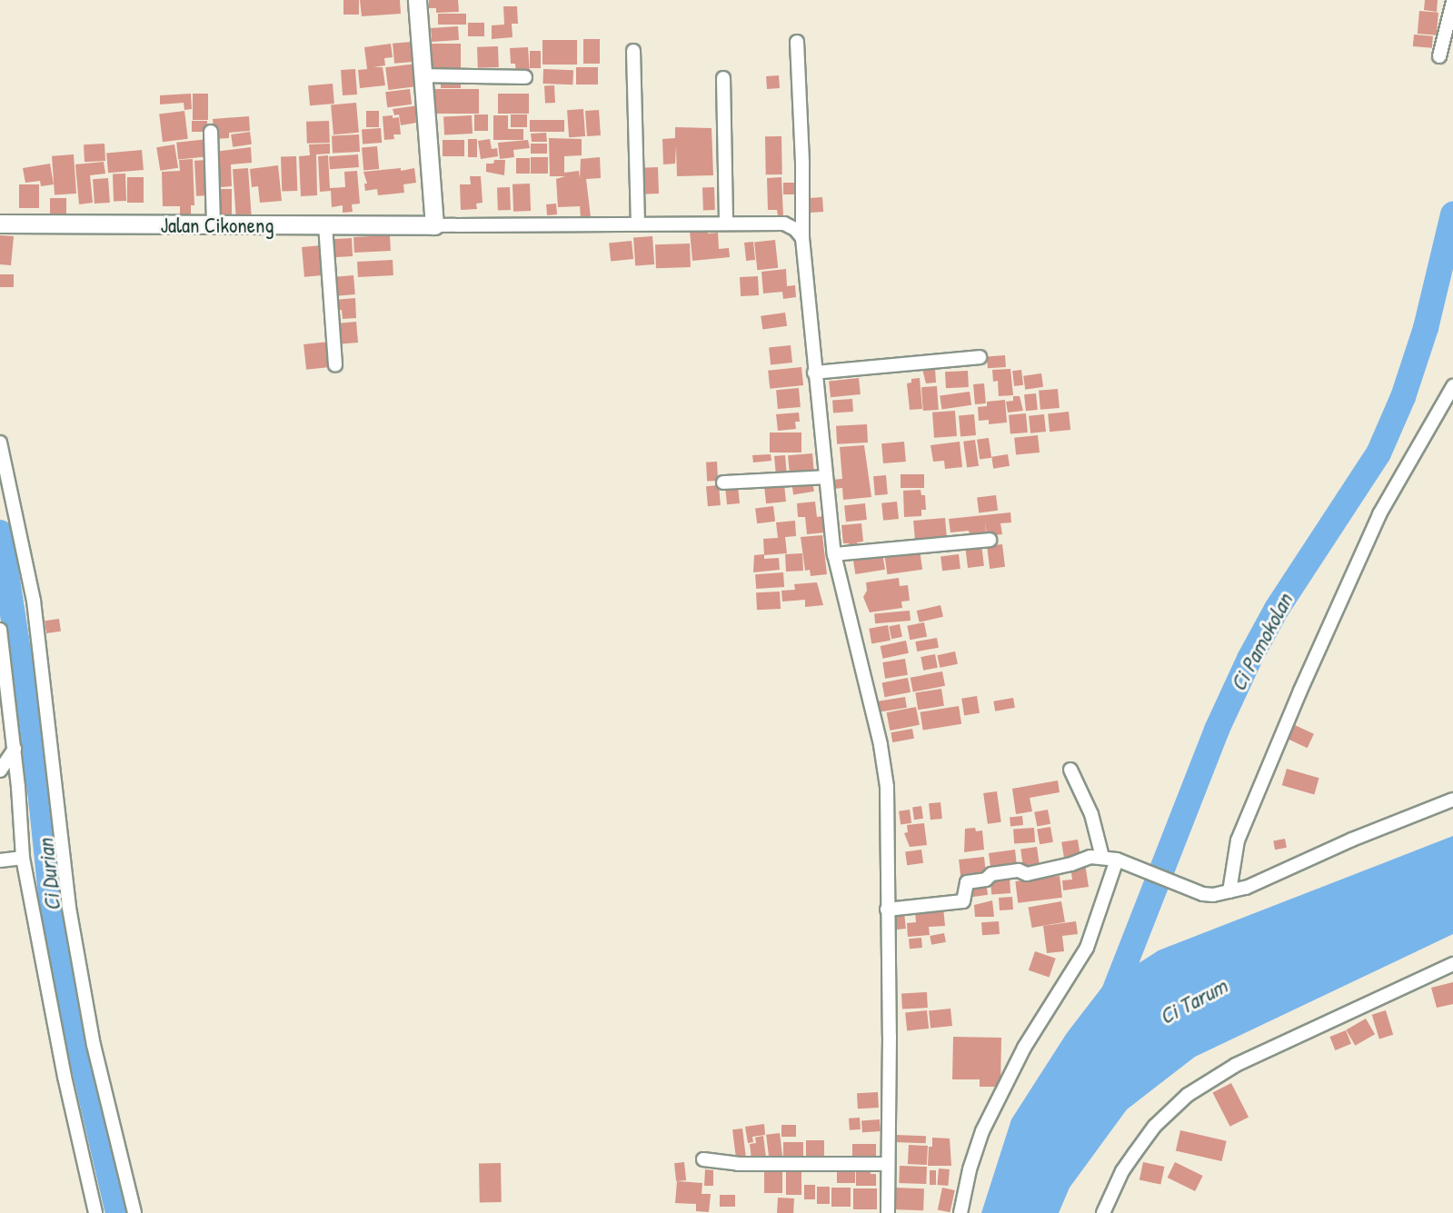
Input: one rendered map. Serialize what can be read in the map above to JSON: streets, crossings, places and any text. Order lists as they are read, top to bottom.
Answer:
{
  "streets": {
    "street": ["Jalan Cikoneng"]
  },
  "water": ["Ci Pamokolan", "Ci Durian", "Ci Tarum"]
}
